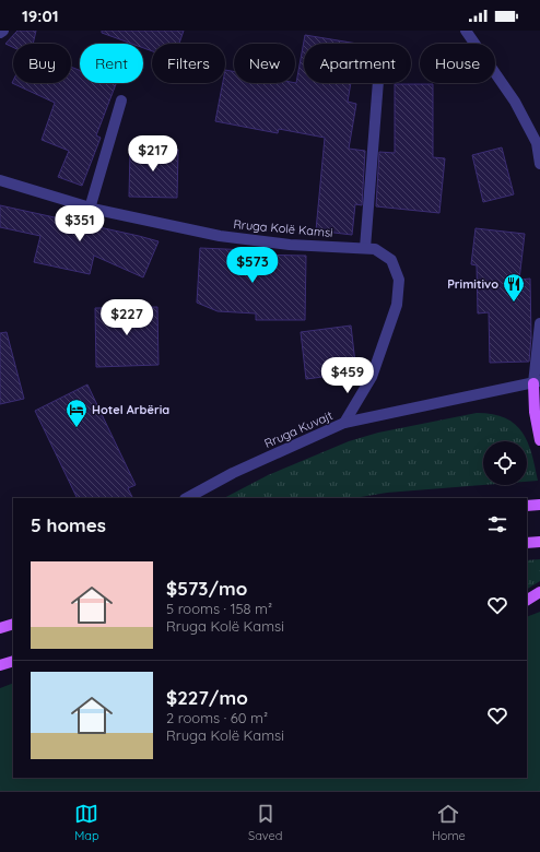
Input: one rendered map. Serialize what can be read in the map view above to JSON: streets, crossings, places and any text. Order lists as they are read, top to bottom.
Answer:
{
  "streets": {
    "street": ["Rruga Kolë Kamsi", "Rruga Kuvajt"]
  },
  "crossings": [
    ["Rruga Kolë Kamsi", "Rruga Kuvajt"]
  ],
  "places": {
    "restaurant": ["Primitivo"],
    "hotel": ["Hotel Arbëria"]
  },
  "page": {
    "status": "19:01",
    "chip": [
      "Buy",
      "Rent",
      "Filters",
      "New",
      "Apartment",
      "House"
    ],
    "price": [
      "$217",
      "$351",
      "$573",
      "$227",
      "$459"
    ],
    "heading": "5 homes",
    "list": [
      {
        "name": "$573/mo",
        "note": "5 rooms · 158 m² · Rruga Kolë Kamsi"
      },
      {
        "name": "$227/mo",
        "note": "2 rooms · 60 m² · Rruga Kolë Kamsi"
      }
    ],
    "tabs": ["Map", "Saved", "Home"]
  }
}
